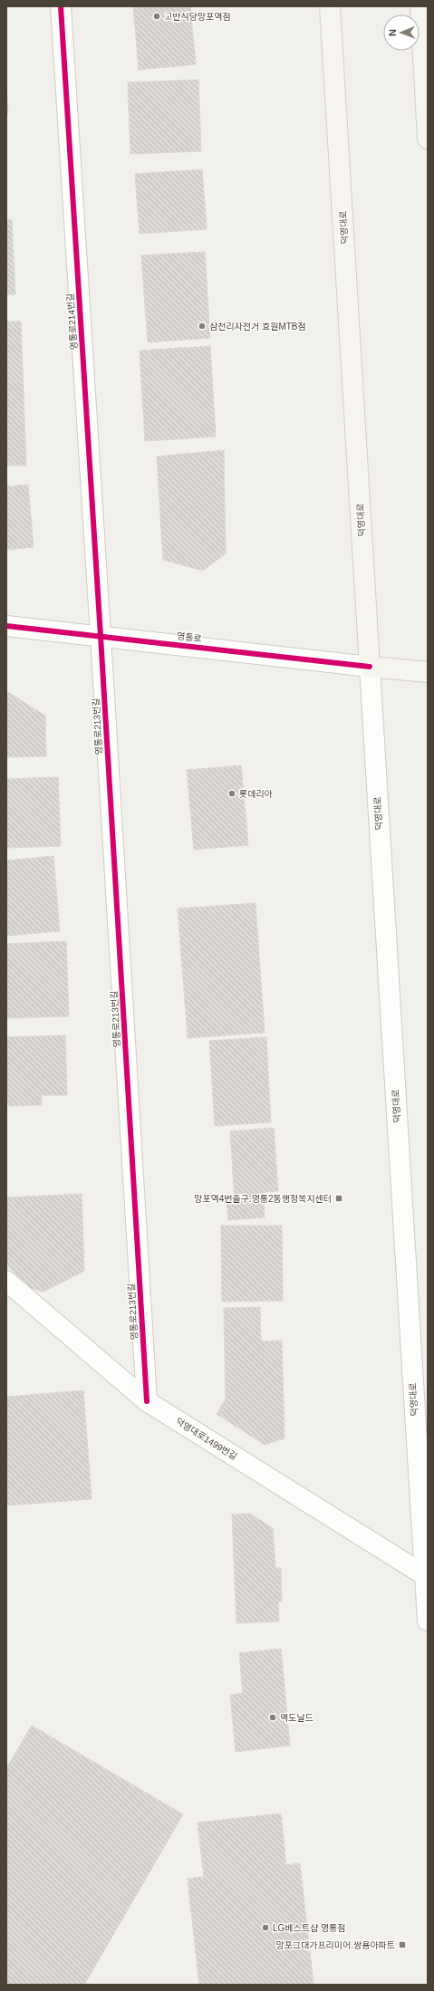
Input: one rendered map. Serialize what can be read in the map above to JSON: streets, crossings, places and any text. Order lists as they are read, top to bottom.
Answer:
{
  "streets": {
    "main road": ["덕영대로", "영통로"],
    "street": ["영통로214번길", "영통로213번길", "덕영대로1499번길"]
  },
  "crossings": [
    ["덕영대로", "영통로"],
    ["덕영대로", "덕영대로1499번길"],
    ["영통로214번길", "영통로"],
    ["영통로214번길", "영통로213번길"],
    ["영통로", "영통로213번길"],
    ["영통로213번길", "덕영대로1499번길"]
  ],
  "places": {
    "other": [
      "고반식당망포역점",
      "삼천리자전거 효원MTB점",
      "롯데리아",
      "맥도날드",
      "LG베스트샵 영통점"
    ],
    "transit": ["망포역4번출구.영통2동행정복지센터", "망포그대가프리미어.쌍용아파트"]
  },
  "north": "left"
}
